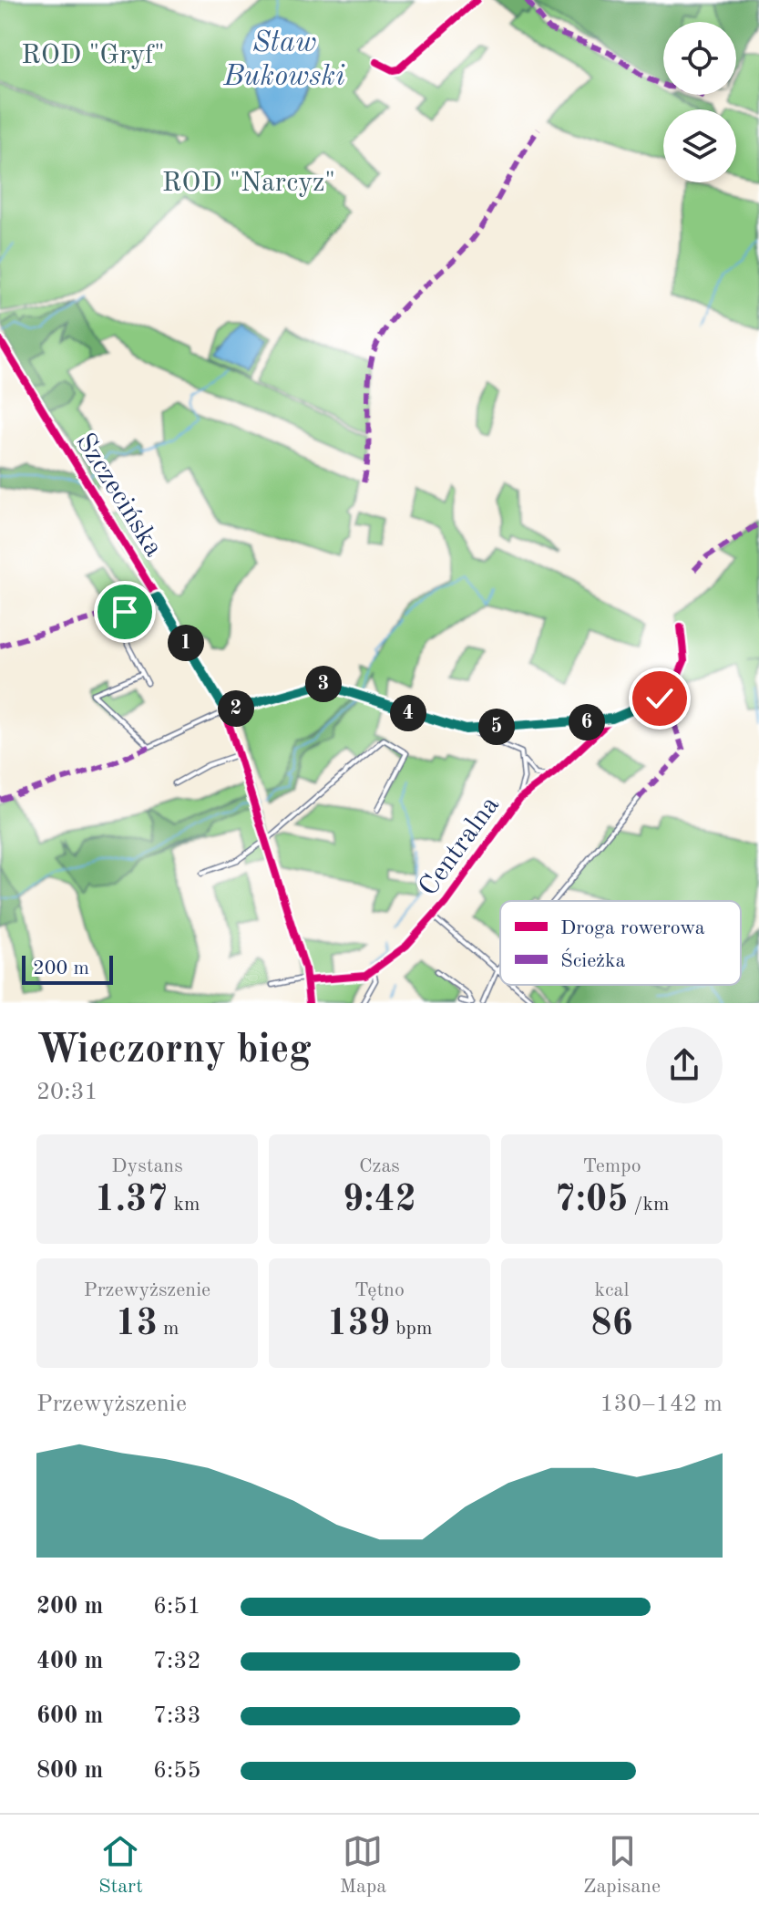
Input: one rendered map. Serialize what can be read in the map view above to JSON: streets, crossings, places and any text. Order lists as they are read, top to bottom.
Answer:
{
  "streets": {
    "street": ["Szczecińska", "Centralna"]
  },
  "crossings": [
    ["Szczecińska", "Centralna"]
  ],
  "water": ["Staw Bukowski"],
  "parks": ["ROD \"Gryf\"", "ROD \"Narcyz\""],
  "legend": ["Droga rowerowa", "Ścieżka"],
  "scale_bar": "200 m",
  "page": {
    "pins": [
      "1",
      "3",
      "2",
      "4",
      "6",
      "5"
    ],
    "scale": "200 m",
    "heading": ["Wieczorny bieg", "20:31"],
    "stats": [
      ["Dystans", "1.37 km"],
      ["Czas", "9:42"],
      ["Tempo", "7:05 /km"],
      ["Przewyższenie", "13 m"],
      ["Tętno", "139 bpm"],
      ["kcal", "86"]
    ],
    "chart": ["Przewyższenie", "130–142 m"],
    "list": [
      {
        "name": "200 m",
        "note": "6:51"
      },
      {
        "name": "400 m",
        "note": "7:32"
      },
      {
        "name": "600 m",
        "note": "7:33"
      },
      {
        "name": "800 m",
        "note": "6:55"
      }
    ],
    "tabs": ["Start", "Mapa", "Zapisane"]
  }
}
